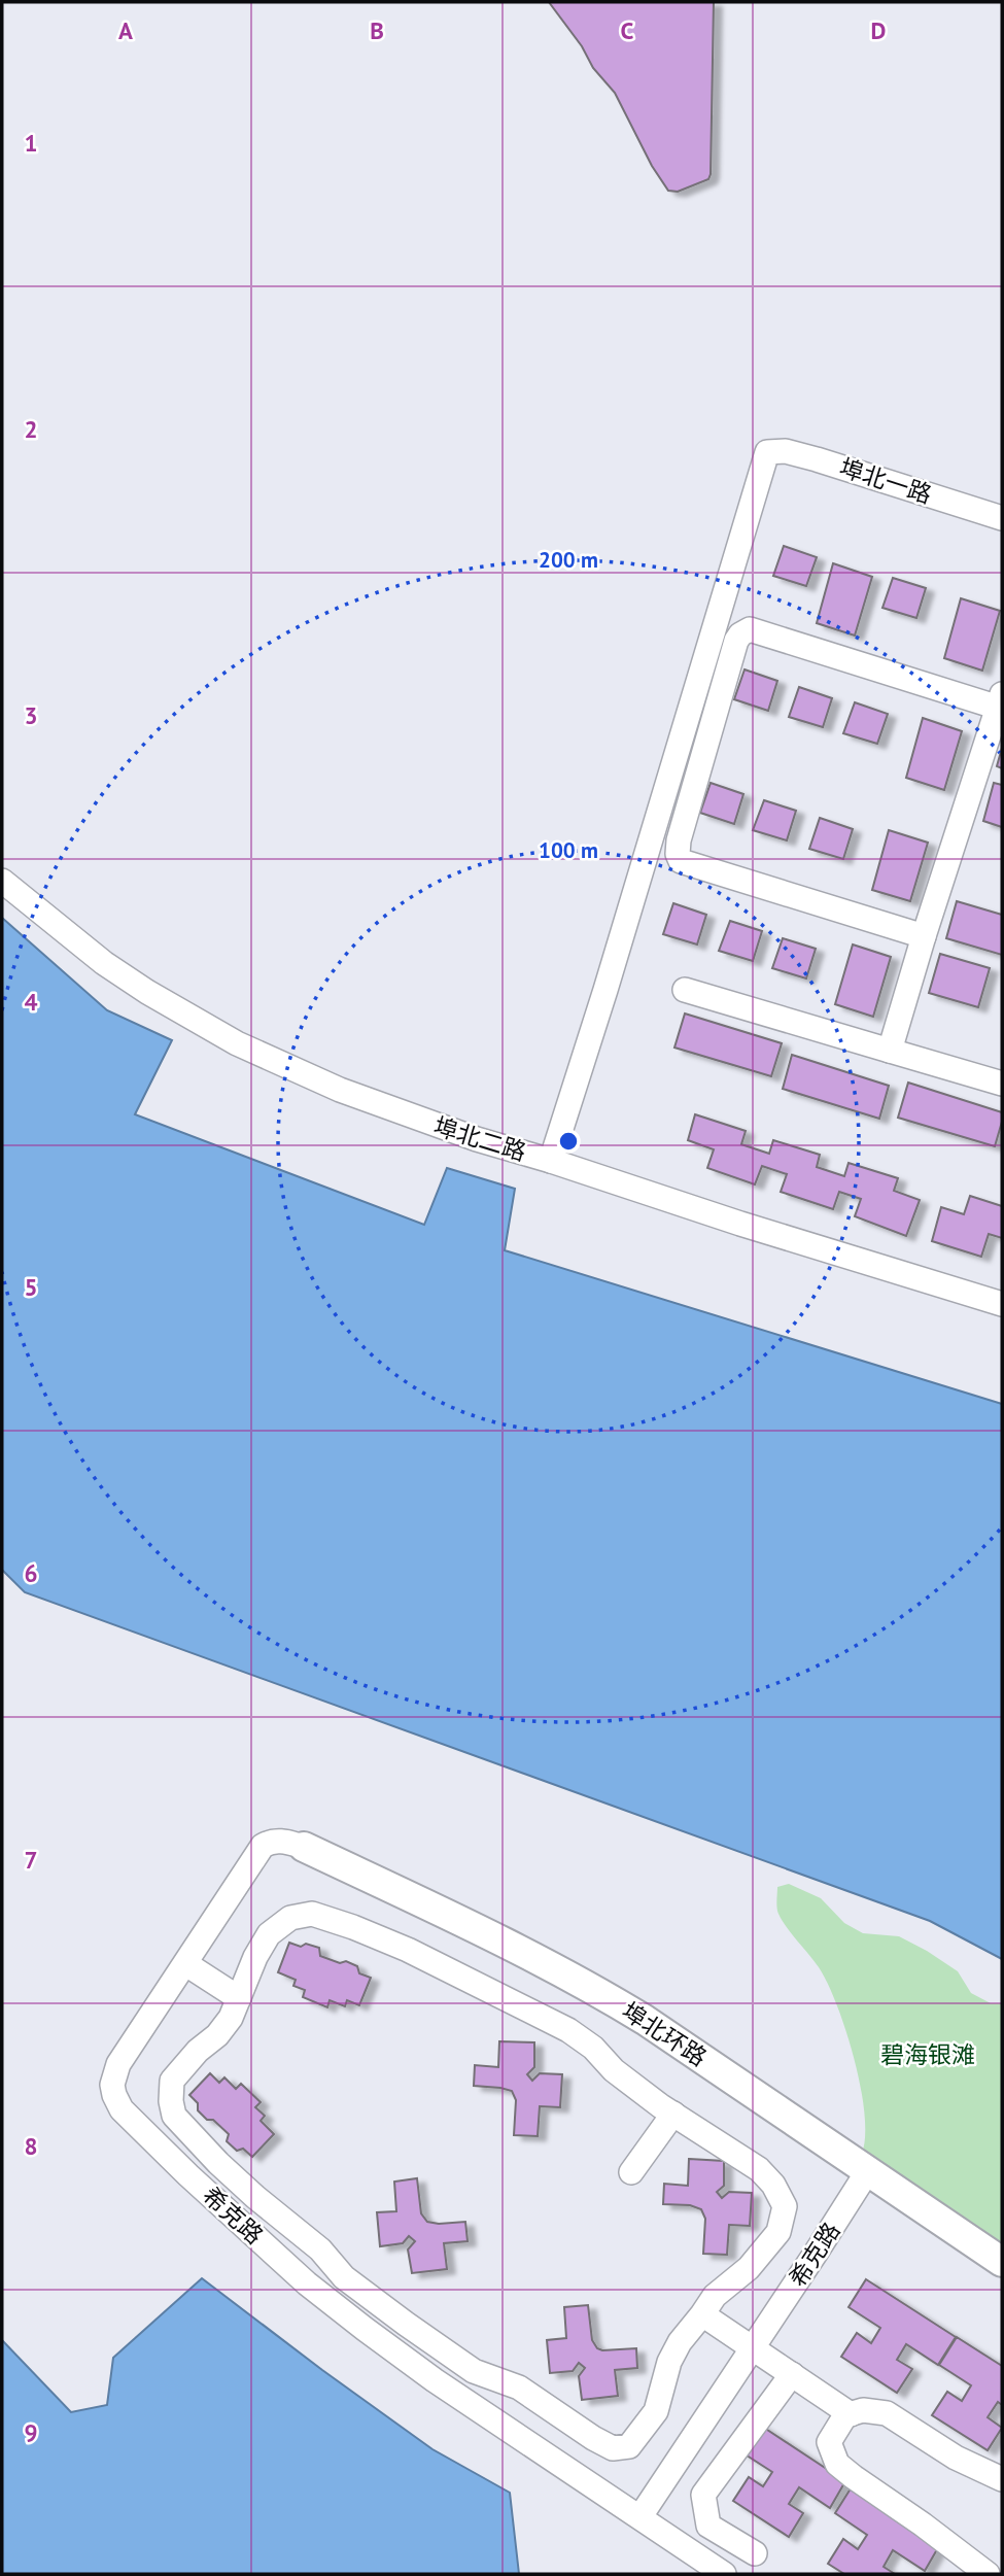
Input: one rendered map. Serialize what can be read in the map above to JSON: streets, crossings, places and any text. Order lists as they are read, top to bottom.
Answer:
{
  "streets": {
    "main road": ["埠北环路"],
    "street": ["埠北一路", "埠北二路", "希克路"]
  },
  "crossings": [
    ["埠北一路", "埠北二路"],
    ["埠北环路", "希克路"]
  ],
  "parks": ["碧海银滩"],
  "grid": {
    "columns": [
      "A",
      "B",
      "C",
      "D"
    ],
    "rows": [
      "1",
      "2",
      "3",
      "4",
      "5",
      "6",
      "7",
      "8",
      "9"
    ]
  },
  "rings": ["200 m", "100 m"]
}
